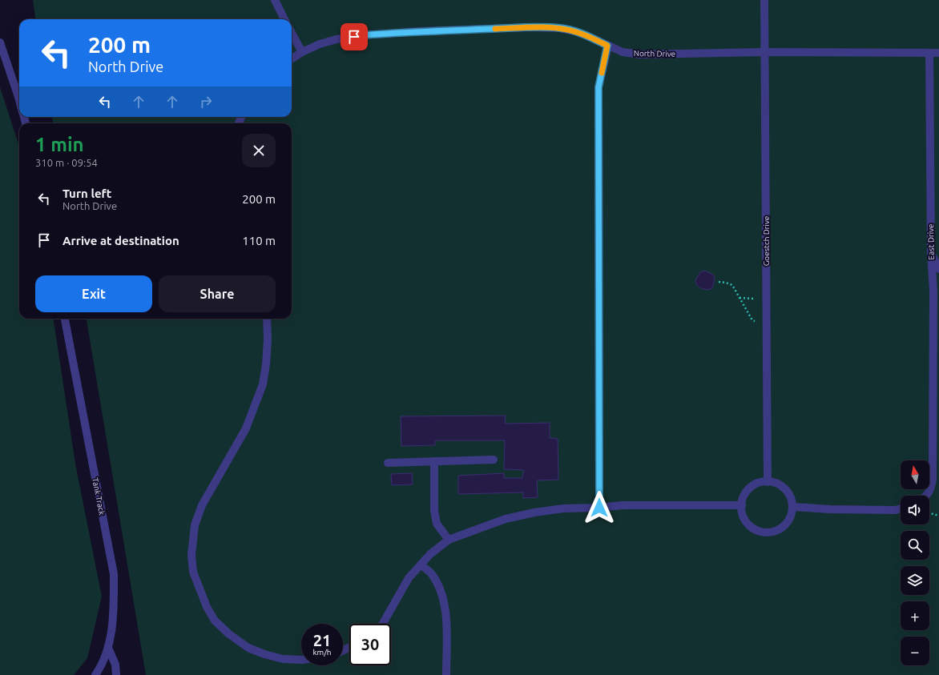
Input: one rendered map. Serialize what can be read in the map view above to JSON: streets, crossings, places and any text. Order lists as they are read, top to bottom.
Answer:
{
  "streets": {
    "street": [
      "North Drive",
      "Goestch Drive",
      "East Drive",
      "Tank Track"
    ]
  },
  "crossings": [
    ["North Drive", "Goestch Drive"],
    ["North Drive", "East Drive"]
  ],
  "north": "top",
  "page": {
    "turn": ["200 m", "North Drive"],
    "heading": ["1 min", "310 m · 09:54"],
    "list": [
      {
        "name": "Turn left",
        "note": "North Drive",
        "value": "200 m"
      },
      {
        "name": "Arrive at destination",
        "value": "110 m"
      }
    ],
    "buttons": ["Exit", "Share"],
    "map_buttons": ["+", "−"],
    "speed": "21 km/h",
    "limit": "30"
  }
}
